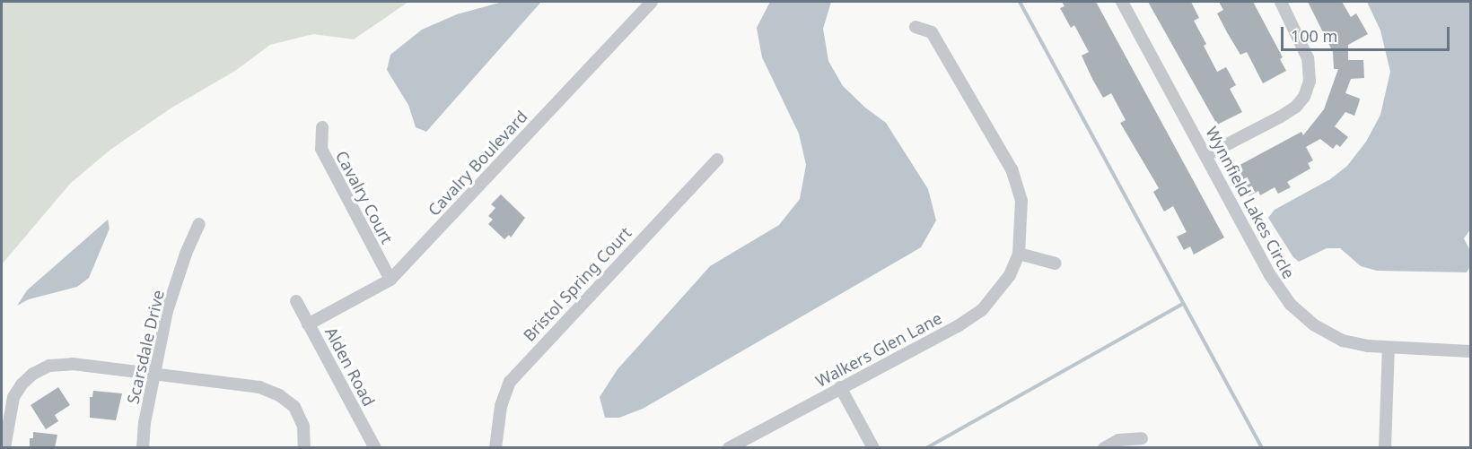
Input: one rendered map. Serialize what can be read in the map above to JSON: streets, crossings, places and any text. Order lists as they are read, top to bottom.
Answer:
{
  "streets": {
    "street": [
      "Cavalry Boulevard",
      "Cavalry Court",
      "Wynnfield Lakes Circle",
      "Bristol Spring Court",
      "Scarsdale Drive",
      "Walkers Glen Lane",
      "Alden Road"
    ]
  },
  "crossings": [
    ["Cavalry Boulevard", "Cavalry Court"],
    ["Cavalry Boulevard", "Alden Road"]
  ],
  "scale_bar": "100 m"
}
